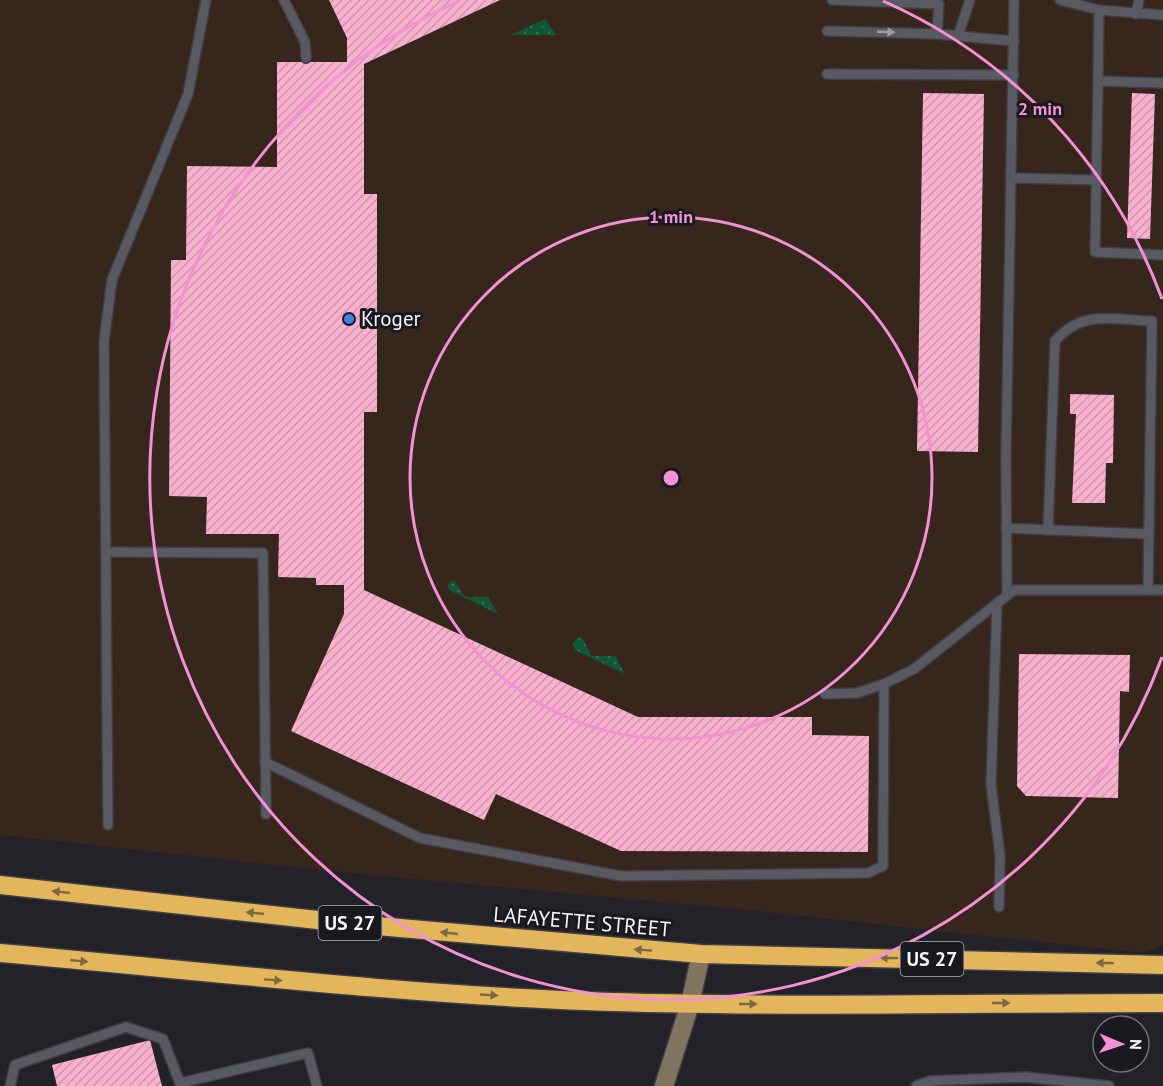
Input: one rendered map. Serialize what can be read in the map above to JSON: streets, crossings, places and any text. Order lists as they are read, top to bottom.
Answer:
{
  "streets": {
    "highway": ["LAFAYETTE STREET", "US 27"]
  },
  "places": ["Kroger"],
  "north": "right",
  "rings": ["2 min", "1 min"]
}
